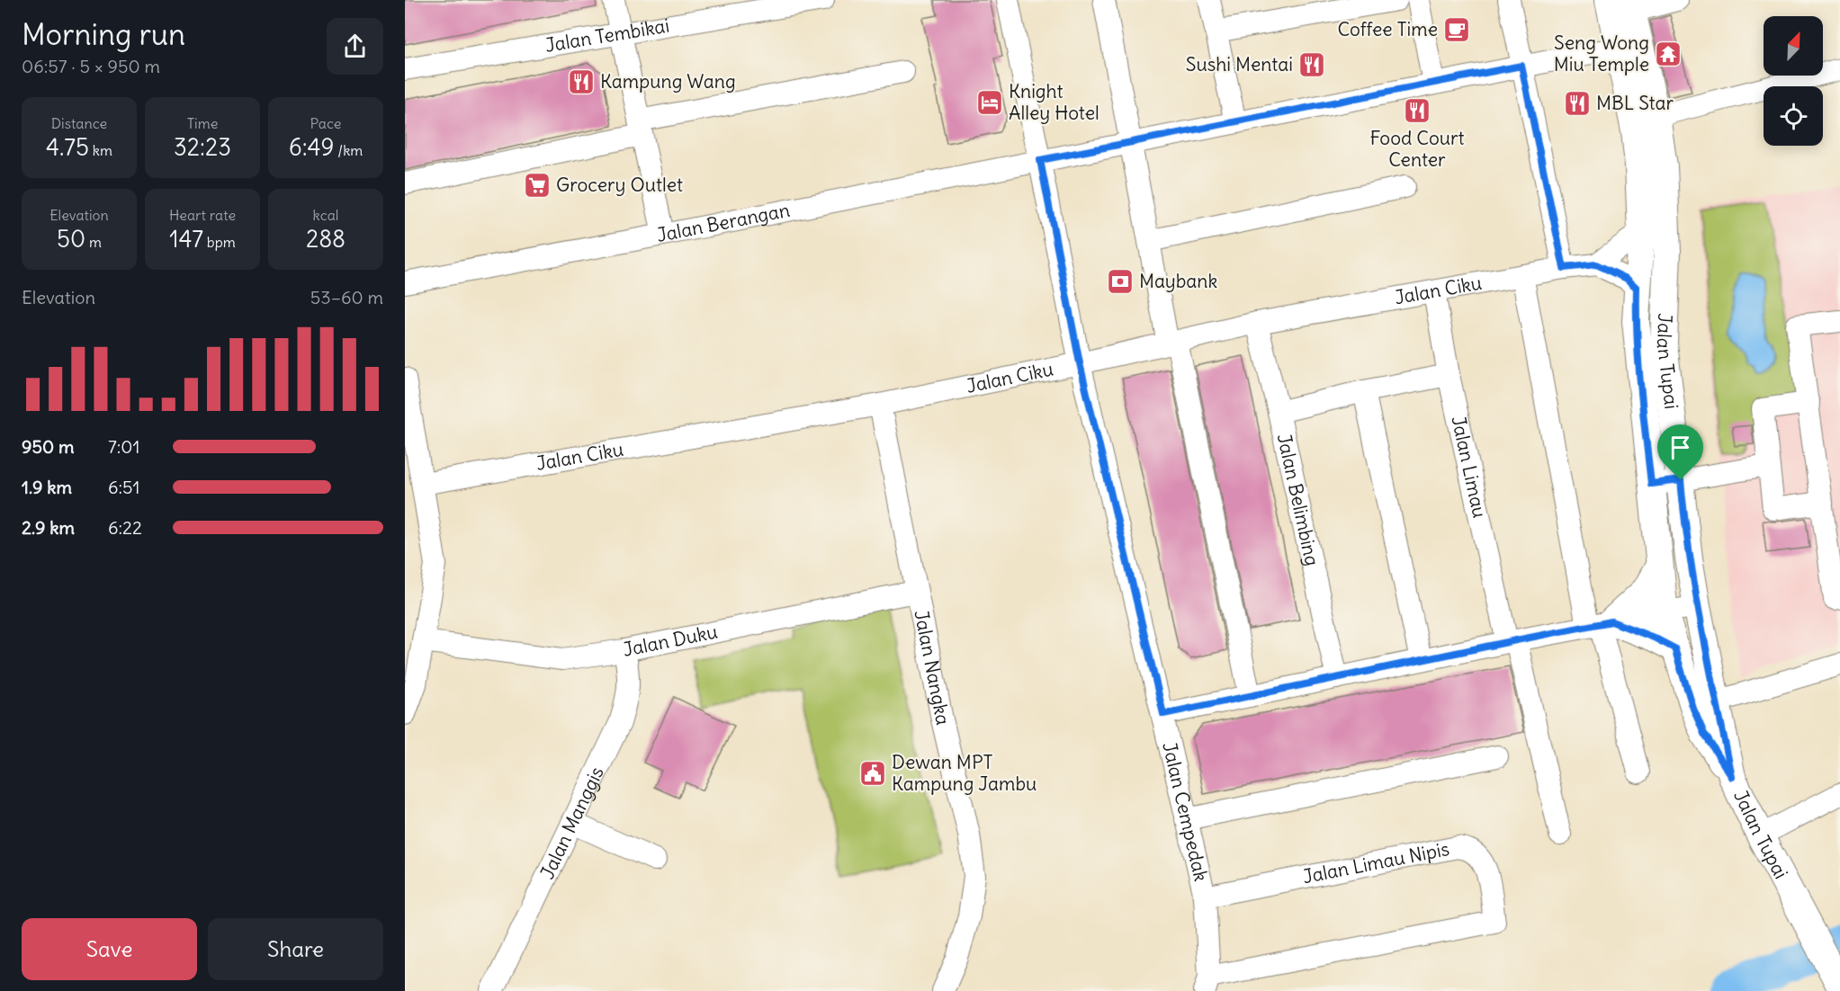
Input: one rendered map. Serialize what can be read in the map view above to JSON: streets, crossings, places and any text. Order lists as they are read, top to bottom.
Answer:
{
  "streets": {
    "main road": ["Jalan Tupai"],
    "street": [
      "Jalan Tembikai",
      "Jalan Berangan",
      "Jalan Ciku",
      "Jalan Limau",
      "Jalan Belimbing",
      "Jalan Duku",
      "Jalan Nangka",
      "Jalan Cempedak",
      "Jalan Manggis",
      "Jalan Limau Nipis"
    ]
  },
  "crossings": [
    ["Jalan Berangan", "Jalan Tupai"],
    ["Jalan Berangan", "Jalan Cempedak"],
    ["Jalan Ciku", "Jalan Limau"],
    ["Jalan Ciku", "Jalan Belimbing"],
    ["Jalan Ciku", "Jalan Nangka"],
    ["Jalan Ciku", "Jalan Cempedak"],
    ["Jalan Duku", "Jalan Nangka"],
    ["Jalan Duku", "Jalan Manggis"],
    ["Jalan Cempedak", "Jalan Limau Nipis"]
  ],
  "places": {
    "cafe": ["Coffee Time"],
    "temple": ["Seng Wong Miu Temple"],
    "restaurant": [
      "Sushi Mentai",
      "Kampung Wang",
      "MBL Star",
      "Food Court Center"
    ],
    "hotel": ["Knight Alley Hotel"],
    "supermarket": ["Grocery Outlet"],
    "bank": ["Maybank"],
    "public building": ["Dewan MPT Kampung Jambu"]
  },
  "north": "top right",
  "page": {
    "heading": ["Morning run", "06:57 · 5 × 950 m"],
    "stats": [
      ["Distance", "4.75 km"],
      ["Time", "32:23"],
      ["Pace", "6:49 /km"],
      ["Elevation", "50 m"],
      ["Heart rate", "147 bpm"],
      ["kcal", "288"]
    ],
    "chart": ["Elevation", "53–60 m"],
    "list": [
      {
        "name": "950 m",
        "note": "7:01"
      },
      {
        "name": "1.9 km",
        "note": "6:51"
      },
      {
        "name": "2.9 km",
        "note": "6:22"
      }
    ],
    "buttons": ["Save", "Share"]
  }
}
